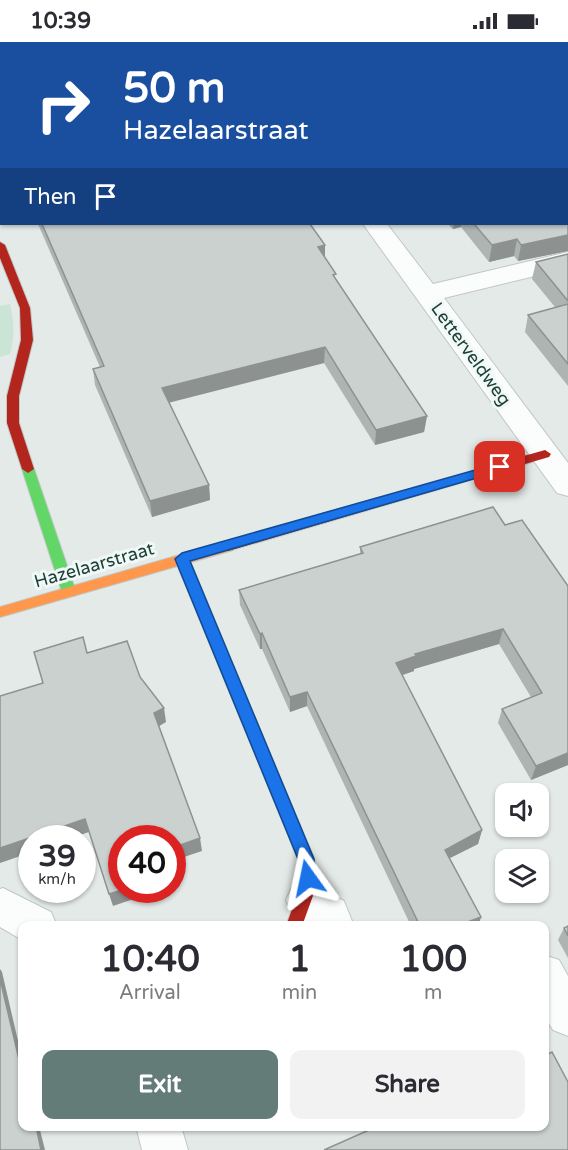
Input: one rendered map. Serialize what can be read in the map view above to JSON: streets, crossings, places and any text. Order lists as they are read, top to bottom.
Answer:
{
  "streets": {
    "street": ["Letterveldweg", "Hazelaarstraat"]
  },
  "crossings": [
    ["Letterveldweg", "Hazelaarstraat"]
  ],
  "page": {
    "status": "10:39",
    "turn": ["50 m", "Hazelaarstraat"],
    "then": "Then",
    "speed": "39 km/h",
    "limit": "40",
    "eta": [
      "10:40",
      "Arrival",
      "1",
      "min",
      "100",
      "m"
    ],
    "buttons": ["Exit", "Share"]
  }
}
